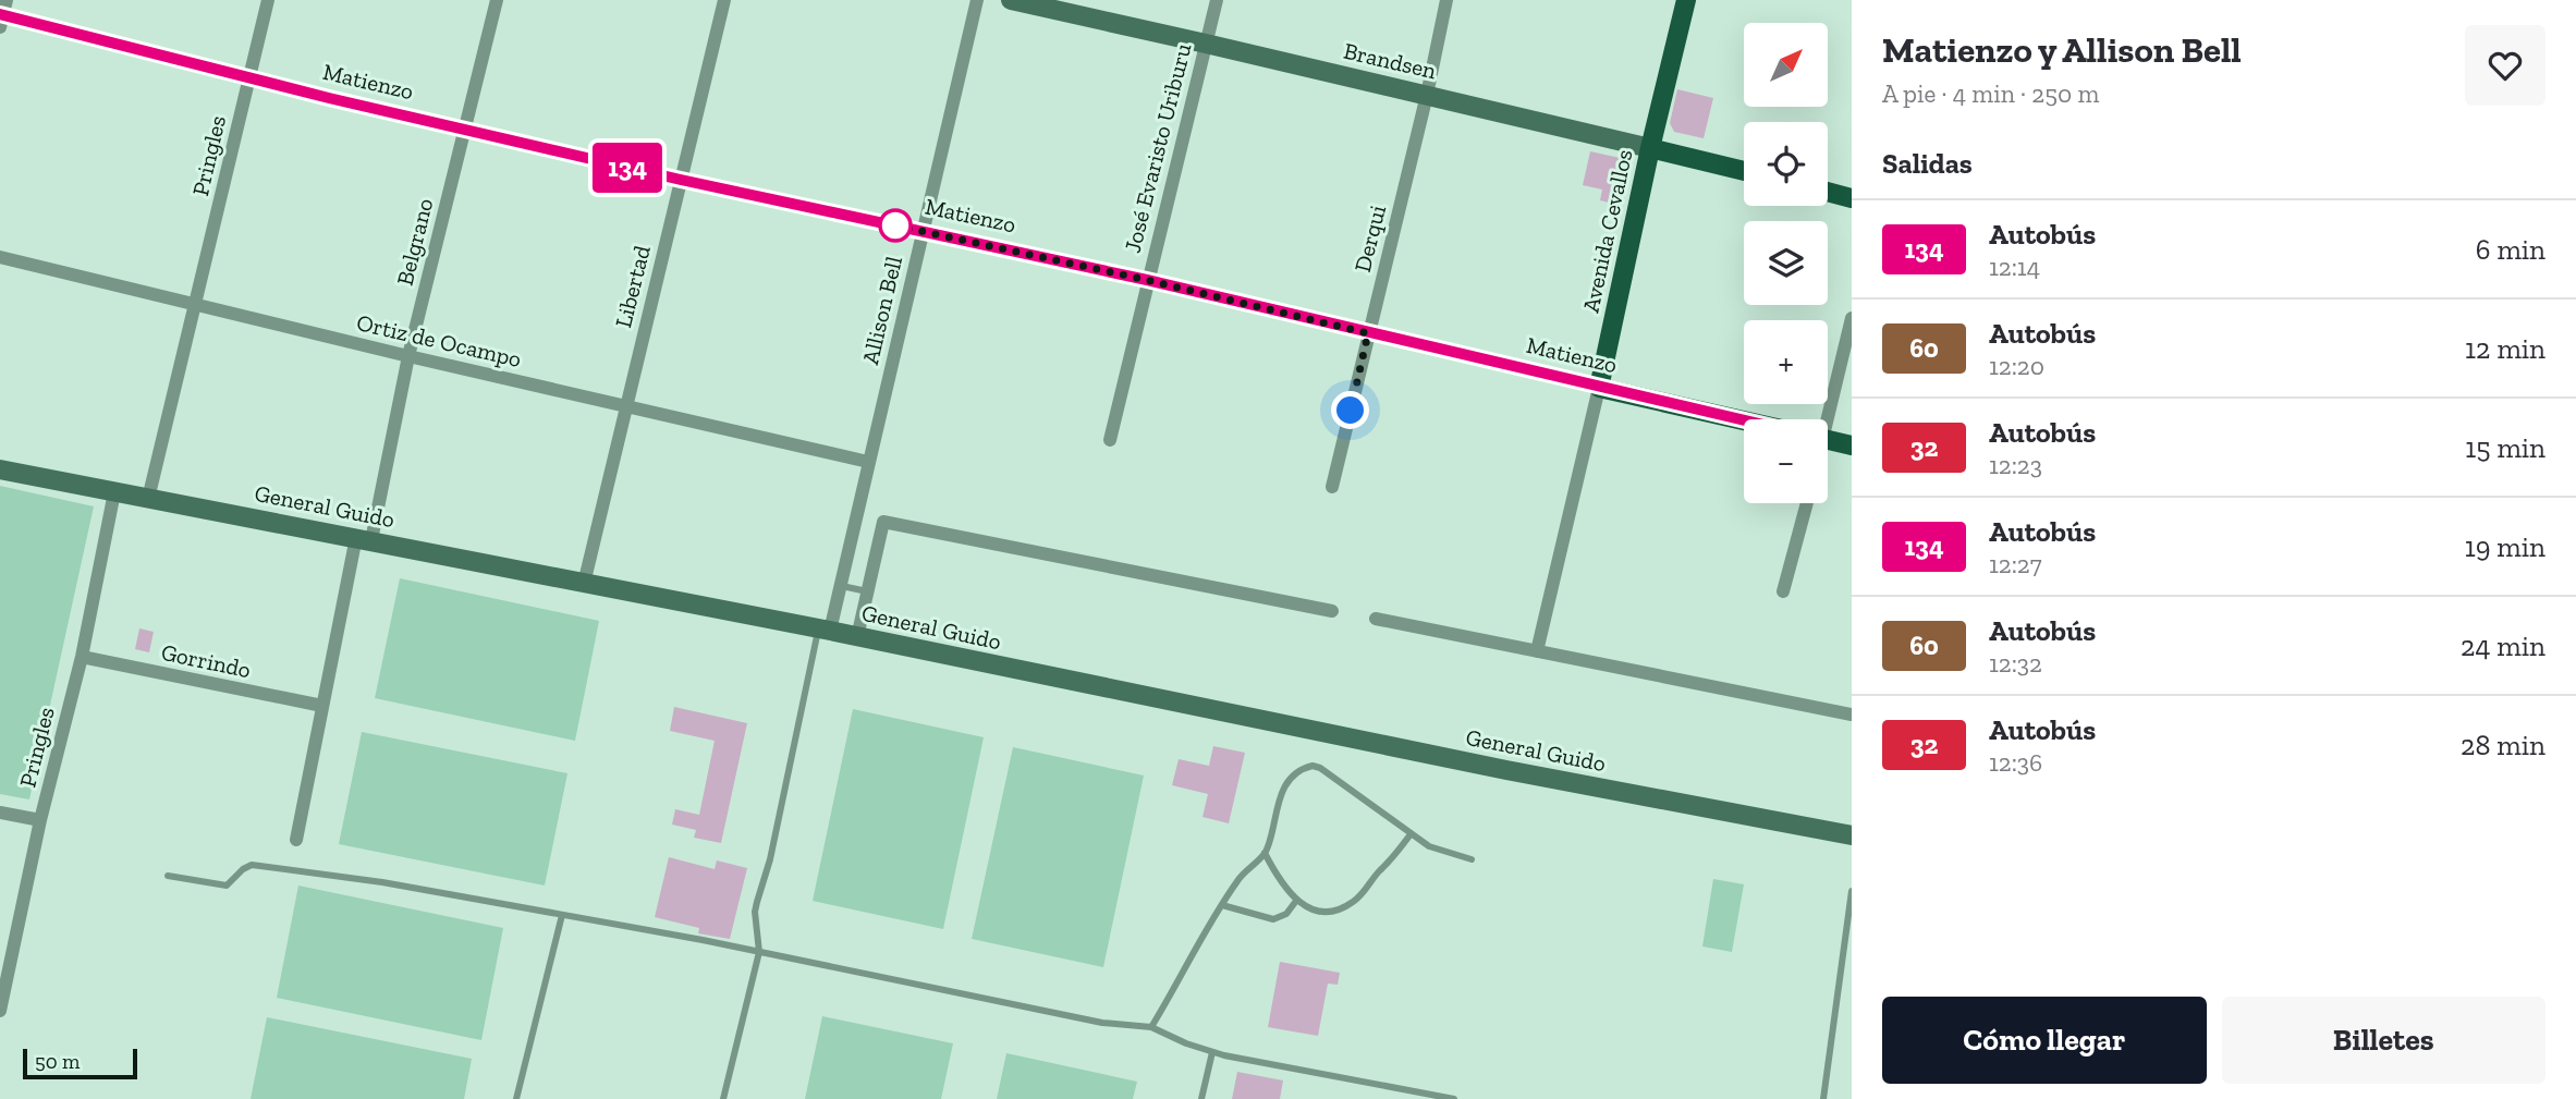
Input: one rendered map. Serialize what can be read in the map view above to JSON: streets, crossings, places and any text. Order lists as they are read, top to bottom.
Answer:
{
  "streets": {
    "main road": [
      "Brandsen",
      "Matienzo",
      "Avenida Cevallos",
      "General Guido"
    ],
    "street": [
      "José Evaristo Uriburu",
      "Pringles",
      "Derqui",
      "Belgrano",
      "Libertad",
      "Allison Bell",
      "Ortiz de Ocampo",
      "Gorrindo"
    ]
  },
  "crossings": [
    ["Brandsen", "José Evaristo Uriburu"],
    ["Brandsen", "Avenida Cevallos"],
    ["Brandsen", "Derqui"],
    ["Matienzo", "José Evaristo Uriburu"],
    ["Matienzo", "Pringles"],
    ["Matienzo", "Avenida Cevallos"],
    ["Matienzo", "Derqui"],
    ["Matienzo", "Belgrano"],
    ["Matienzo", "Libertad"],
    ["Matienzo", "Allison Bell"],
    ["Pringles", "Ortiz de Ocampo"],
    ["Pringles", "General Guido"],
    ["Pringles", "Gorrindo"],
    ["Belgrano", "Ortiz de Ocampo"],
    ["Belgrano", "General Guido"],
    ["Belgrano", "Gorrindo"],
    ["Libertad", "Ortiz de Ocampo"],
    ["Libertad", "General Guido"],
    ["Allison Bell", "Ortiz de Ocampo"],
    ["Allison Bell", "General Guido"]
  ],
  "lines": ["bus line 134"],
  "scale_bar": "50 m",
  "north": "top right",
  "page": {
    "on_map": "134",
    "heading": [
      ["Matienzo y Allison Bell", "A pie · 4 min · 250 m"],
      "Salidas"
    ],
    "map_buttons": ["+", "−"],
    "list": [
      {
        "mark": "134",
        "name": "Autobús",
        "note": "12:14",
        "value": "6 min"
      },
      {
        "mark": "60",
        "name": "Autobús",
        "note": "12:20",
        "value": "12 min"
      },
      {
        "mark": "32",
        "name": "Autobús",
        "note": "12:23",
        "value": "15 min"
      },
      {
        "mark": "134",
        "name": "Autobús",
        "note": "12:27",
        "value": "19 min"
      },
      {
        "mark": "60",
        "name": "Autobús",
        "note": "12:32",
        "value": "24 min"
      },
      {
        "mark": "32",
        "name": "Autobús",
        "note": "12:36",
        "value": "28 min"
      }
    ],
    "buttons": ["Cómo llegar", "Billetes"],
    "scale": "50 m"
  }
}
